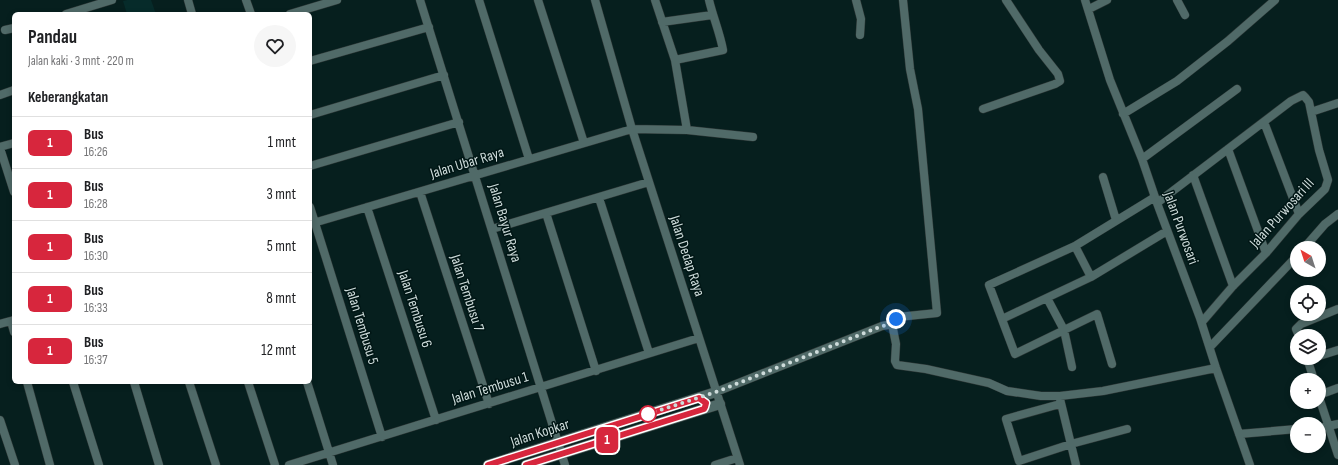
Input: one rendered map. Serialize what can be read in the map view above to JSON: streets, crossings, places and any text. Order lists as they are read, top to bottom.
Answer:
{
  "streets": {
    "street": [
      "Jalan Ubar Raya",
      "Jalan Purwosari III",
      "Jalan Bayur Raya",
      "Jalan Purwosari",
      "Jalan Dedap Raya",
      "Jalan Tembusu 7",
      "Jalan Tembusu 6",
      "Jalan Tembusu 5",
      "Jalan Tembusu 1",
      "Jalan Kopkar"
    ]
  },
  "crossings": [
    ["Jalan Ubar Raya", "Jalan Bayur Raya"],
    ["Jalan Ubar Raya", "Jalan Dedap Raya"],
    ["Jalan Ubar Raya", "Jalan Tembusu 7"],
    ["Jalan Ubar Raya", "Jalan Tembusu 6"],
    ["Jalan Ubar Raya", "Jalan Tembusu 5"],
    ["Jalan Purwosari III", "Jalan Purwosari"],
    ["Jalan Bayur Raya", "Jalan Tembusu 1"],
    ["Jalan Bayur Raya", "Jalan Kopkar"],
    ["Jalan Dedap Raya", "Jalan Tembusu 1"],
    ["Jalan Dedap Raya", "Jalan Kopkar"],
    ["Jalan Tembusu 7", "Jalan Tembusu 1"],
    ["Jalan Tembusu 6", "Jalan Tembusu 1"],
    ["Jalan Tembusu 5", "Jalan Tembusu 1"]
  ],
  "lines": ["bus line 1"],
  "north": "top left",
  "page": {
    "on_map": "1",
    "heading": [
      ["Pandau", "Jalan kaki · 3 mnt · 220 m"],
      "Keberangkatan"
    ],
    "list": [
      {
        "mark": "1",
        "name": "Bus",
        "note": "16:26",
        "value": "1 mnt"
      },
      {
        "mark": "1",
        "name": "Bus",
        "note": "16:28",
        "value": "3 mnt"
      },
      {
        "mark": "1",
        "name": "Bus",
        "note": "16:30",
        "value": "5 mnt"
      },
      {
        "mark": "1",
        "name": "Bus",
        "note": "16:33",
        "value": "8 mnt"
      },
      {
        "mark": "1",
        "name": "Bus",
        "note": "16:37",
        "value": "12 mnt"
      }
    ],
    "map_buttons": ["+", "−"]
  }
}
